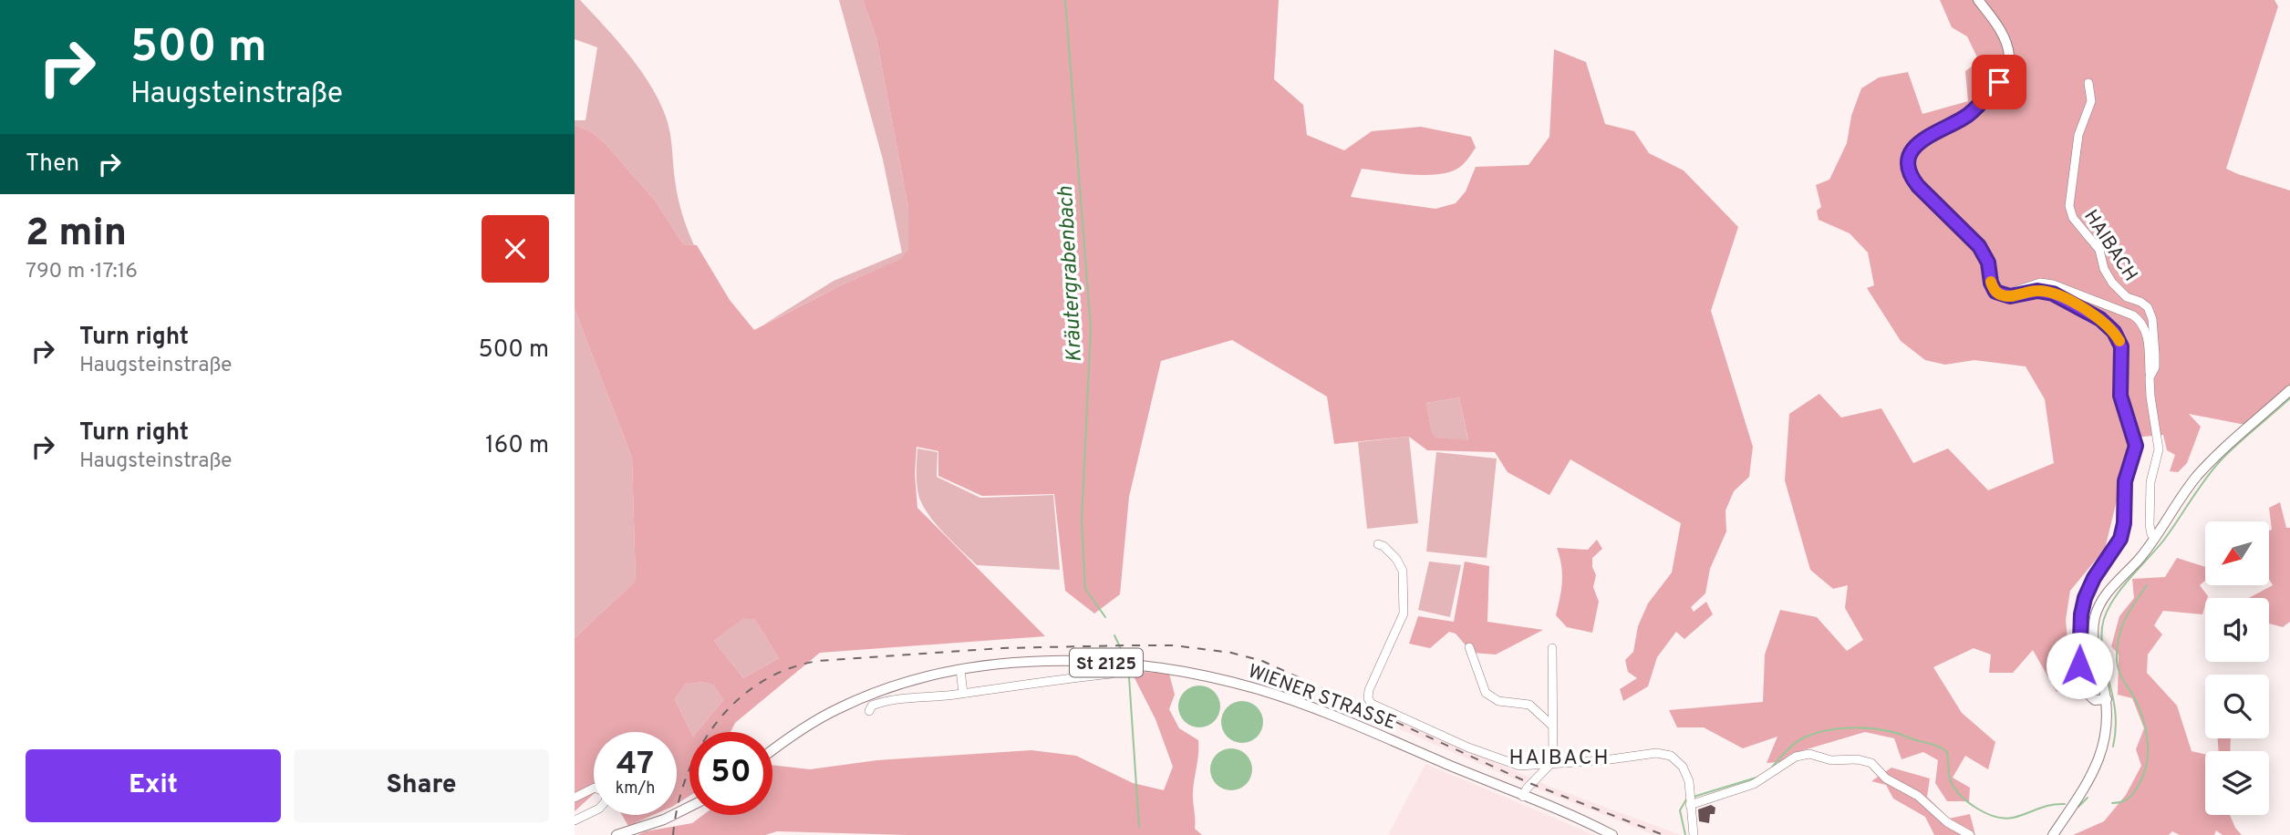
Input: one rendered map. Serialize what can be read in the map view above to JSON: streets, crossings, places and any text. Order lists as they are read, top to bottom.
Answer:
{
  "streets": {
    "main road": ["St 2125", "WIENER STRASSE"],
    "street": ["HAIBACH"]
  },
  "districts": ["HAIBACH"],
  "water": ["Kräutergrabenbach"],
  "north": "bottom left",
  "page": {
    "turn": ["500 m", "Haugsteinstraße"],
    "then": "Then",
    "heading": ["2 min", "790 m · 17:16"],
    "list": [
      {
        "name": "Turn right",
        "note": "Haugsteinstraße",
        "value": "500 m"
      },
      {
        "name": "Turn right",
        "note": "Haugsteinstraße",
        "value": "160 m"
      }
    ],
    "speed": "47 km/h",
    "limit": "50",
    "buttons": ["Exit", "Share"]
  }
}
